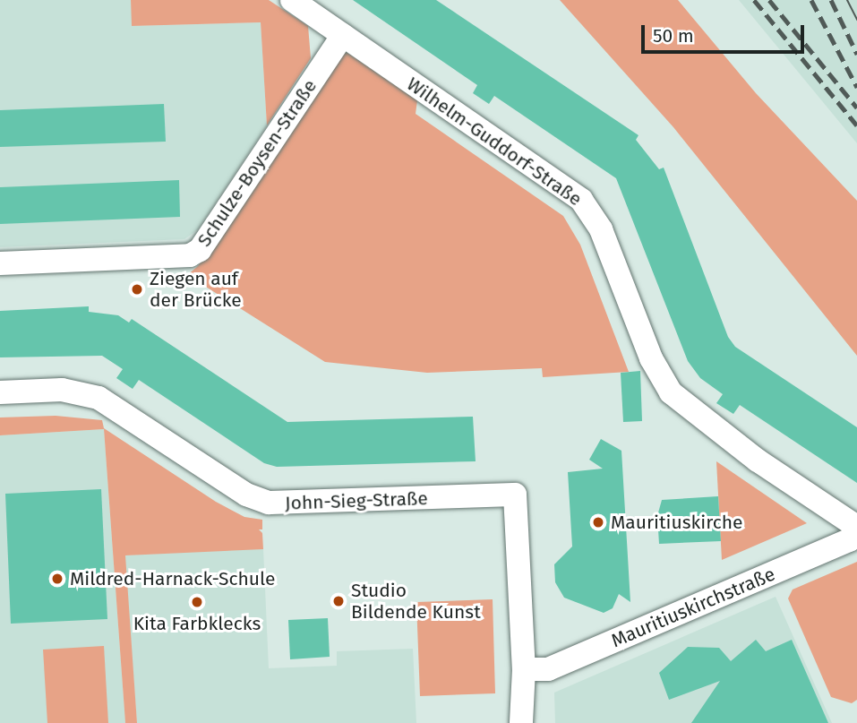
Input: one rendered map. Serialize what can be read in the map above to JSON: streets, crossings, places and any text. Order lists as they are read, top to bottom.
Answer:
{
  "streets": {
    "street": [
      "Wilhelm-Guddorf-Straße",
      "Schulze-Boysen-Straße",
      "John-Sieg-Straße",
      "Mauritiuskirchstraße"
    ]
  },
  "crossings": [
    ["Wilhelm-Guddorf-Straße", "Schulze-Boysen-Straße"],
    ["John-Sieg-Straße", "Mauritiuskirchstraße"]
  ],
  "places": [
    "Ziegen auf der Brücke",
    "Mauritiuskirche",
    "Mildred-Harnack-Schule",
    "Studio Bildende Kunst",
    "Kita Farbklecks"
  ],
  "scale_bar": "50 m"
}
